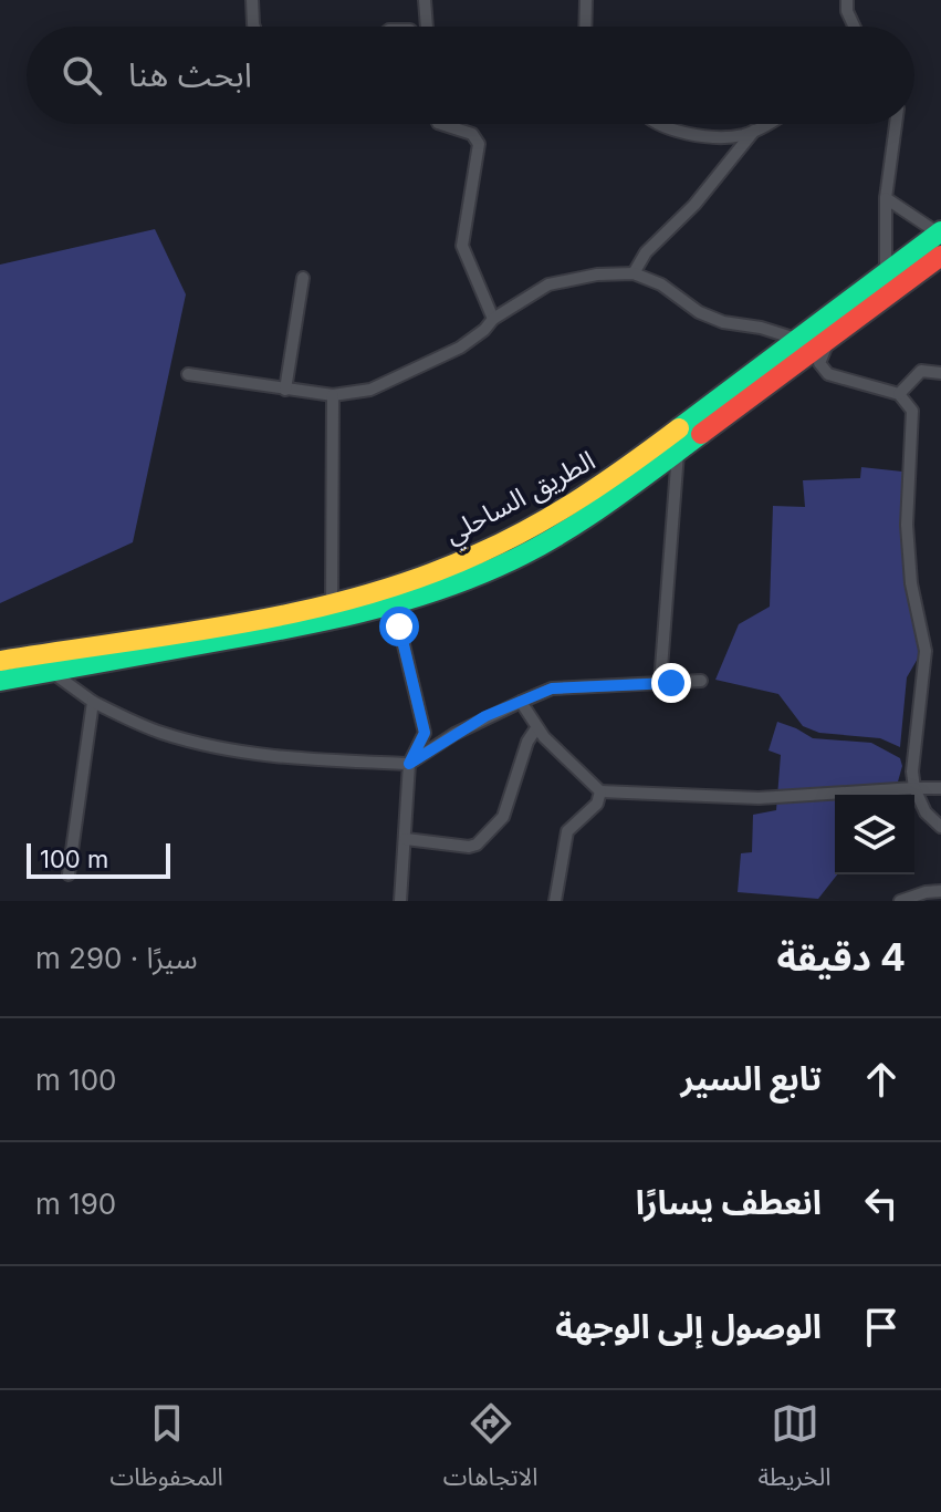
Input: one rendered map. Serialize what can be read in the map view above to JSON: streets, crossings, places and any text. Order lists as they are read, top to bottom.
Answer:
{
  "streets": {
    "highway": ["الطريق الساحلي"]
  },
  "scale_bar": "100 m",
  "page": {
    "search": "ابحث هنا",
    "scale": "100 m",
    "heading": ["4 دقيقة", "سيرًا · 290 m"],
    "list": [
      ["تابع السير", "100 m"],
      ["انعطف يسارًا", "190 m"],
      "الوصول إلى الوجهة"
    ],
    "nav": ["الخريطة", "الاتجاهات", "المحفوظات"]
  }
}
